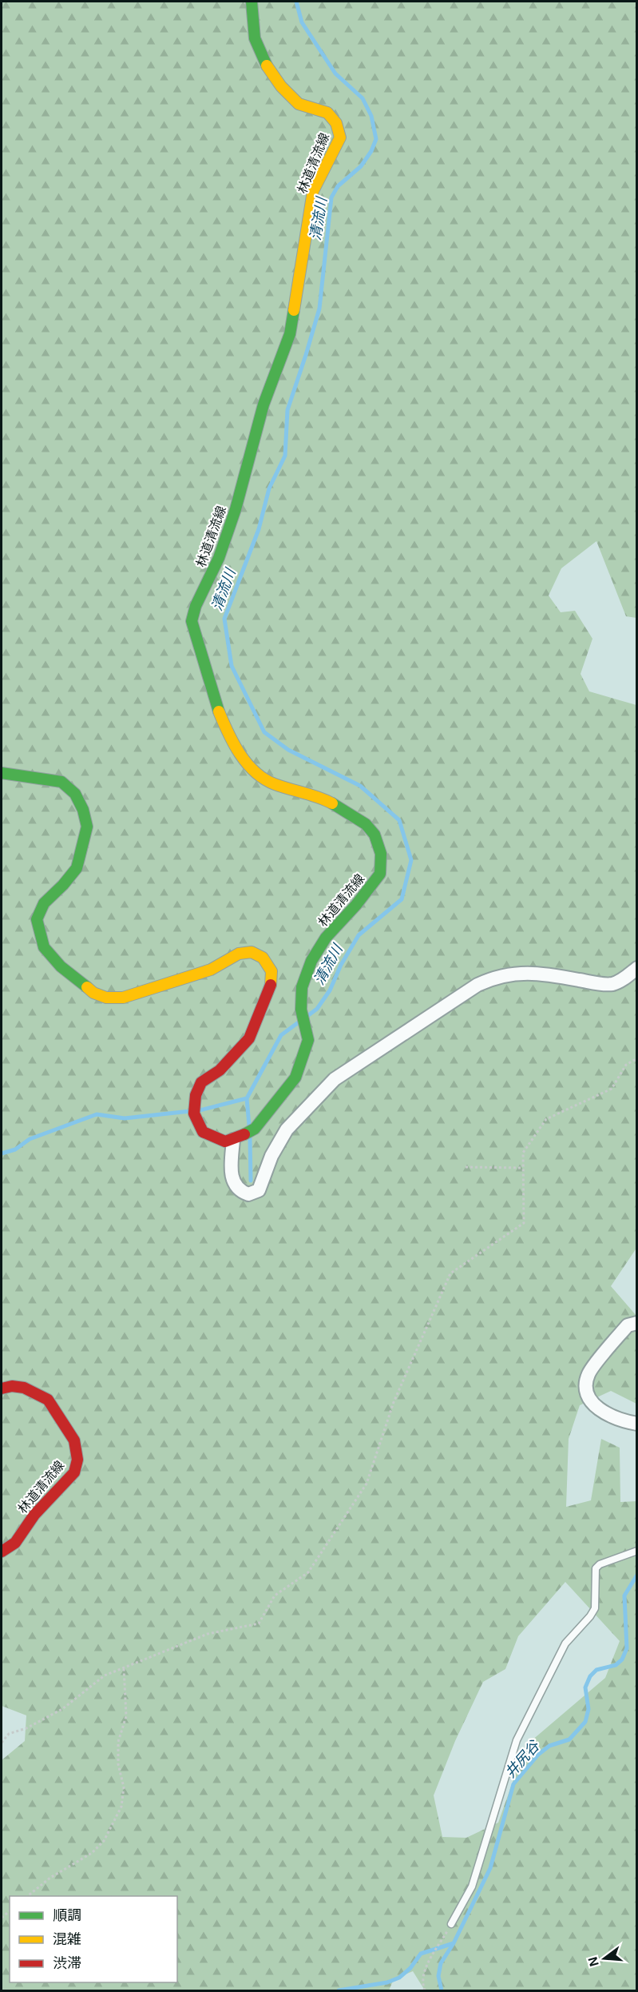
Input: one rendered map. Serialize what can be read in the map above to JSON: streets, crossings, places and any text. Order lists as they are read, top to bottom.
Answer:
{
  "streets": {
    "street": ["林道清流線"]
  },
  "water": ["清流川", "井尻谷"],
  "legend": ["順調", "混雑", "渋滞"],
  "north": "left"
}
